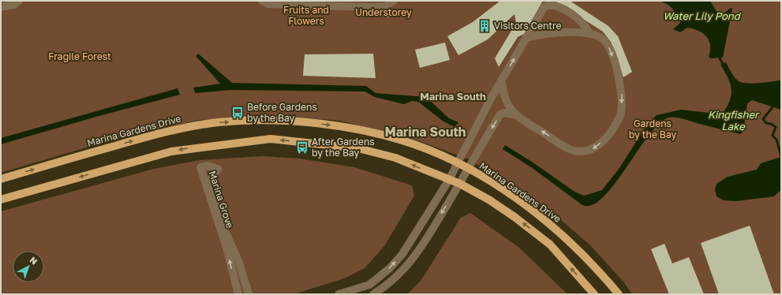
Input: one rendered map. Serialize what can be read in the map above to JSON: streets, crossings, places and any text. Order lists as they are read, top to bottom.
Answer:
{
  "streets": {
    "main road": ["Marina Gardens Drive"],
    "street": ["Marina Grove"]
  },
  "districts": ["Marina South", "Marina South"],
  "water": ["Water Lily Pond", "Kingfisher Lake"],
  "parks": [
    "Fruits and Flowers",
    "Understorey",
    "Fragile Forest",
    "Gardens by the Bay"
  ],
  "places": {
    "building": ["Visitors Centre"],
    "bus stop": ["Before Gardens by the Bay", "After Gardens by the Bay"]
  },
  "north": "top right"
}
